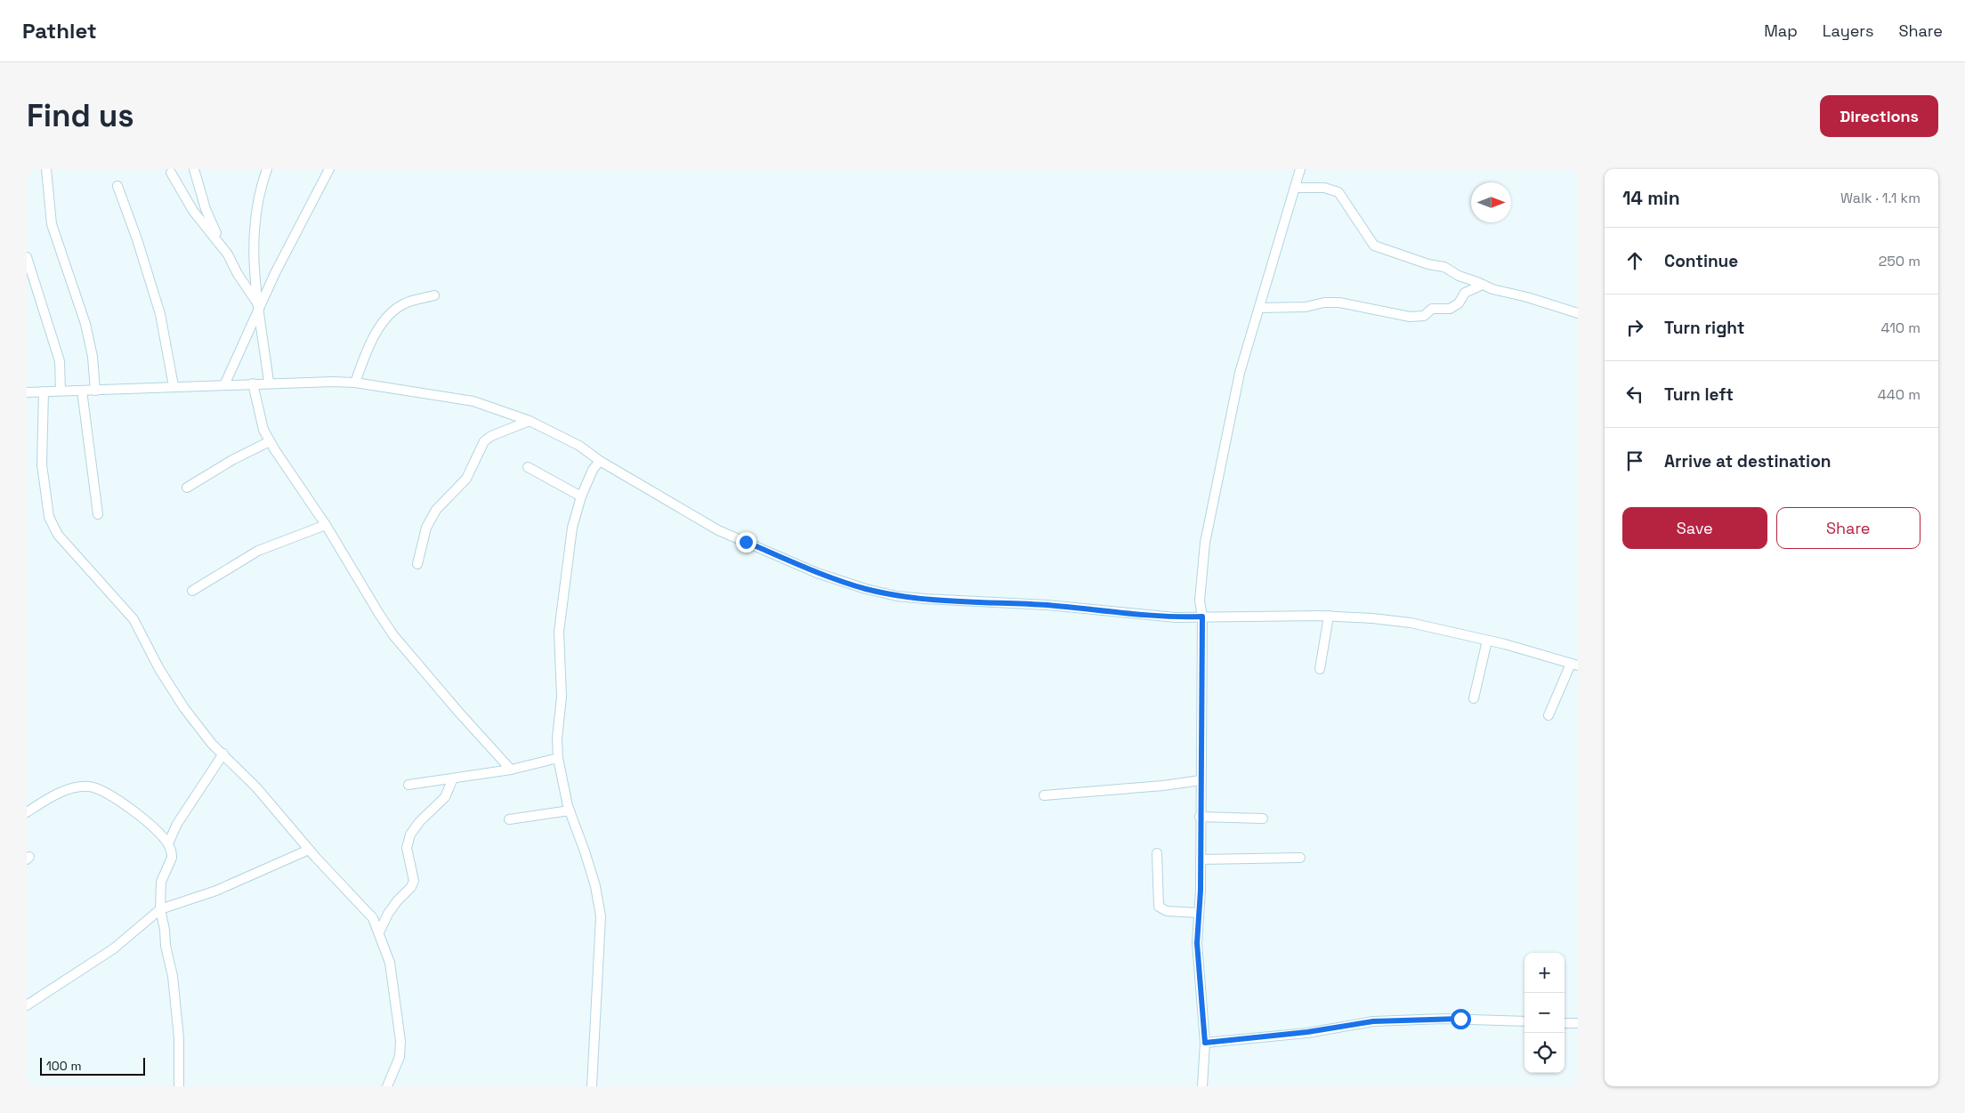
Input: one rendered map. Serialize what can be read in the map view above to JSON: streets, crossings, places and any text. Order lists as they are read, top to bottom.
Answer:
{
  "scale_bar": "100 m",
  "north": "right",
  "page": {
    "header": "Pathlet",
    "nav": ["Map", "Layers", "Share"],
    "buttons": [
      "Directions",
      ["Save", "Share"]
    ],
    "title": "Find us",
    "heading": ["14 min", "Walk · 1.1 km"],
    "list": [
      ["Continue", "250 m"],
      ["Turn right", "410 m"],
      ["Turn left", "440 m"],
      "Arrive at destination"
    ],
    "map_buttons": ["+", "−"],
    "scale": "100 m"
  }
}
